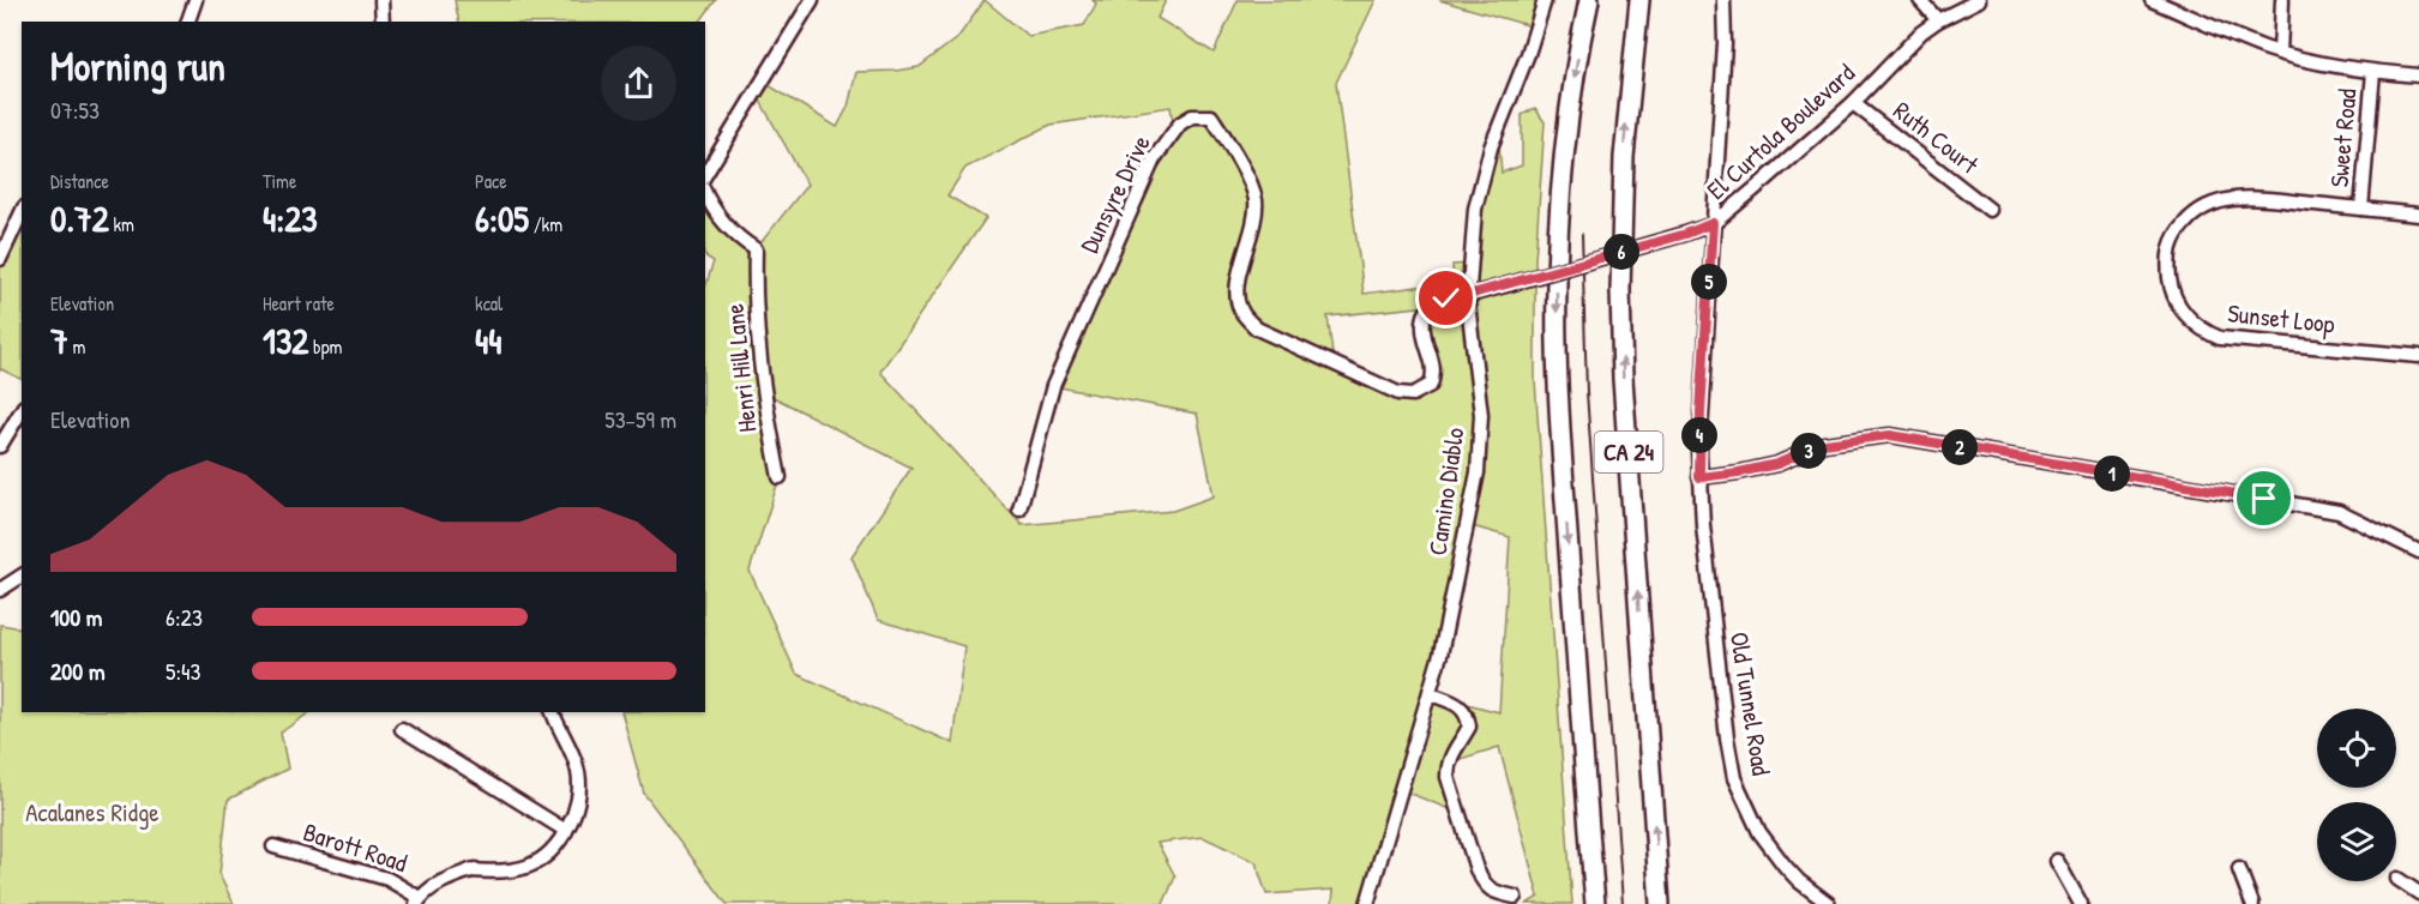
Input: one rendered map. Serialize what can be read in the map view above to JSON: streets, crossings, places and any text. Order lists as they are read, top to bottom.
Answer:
{
  "streets": {
    "highway": ["CA 24"],
    "street": [
      "El Curtola Boulevard",
      "Ruth Court",
      "Sweet Road",
      "Dunsyre Drive",
      "Sunset Loop",
      "Henri Hill Lane",
      "Camino Diablo",
      "Old Tunnel Road",
      "Barott Road"
    ]
  },
  "crossings": [
    ["El Curtola Boulevard", "Ruth Court"],
    ["El Curtola Boulevard", "Dunsyre Drive"],
    ["El Curtola Boulevard", "Camino Diablo"],
    ["El Curtola Boulevard", "Old Tunnel Road"],
    ["Sweet Road", "Sunset Loop"],
    ["Dunsyre Drive", "Camino Diablo"]
  ],
  "parks": ["Acalanes Ridge"],
  "page": {
    "heading": ["Morning run", "07:53"],
    "stats": [
      ["Distance", "0.72 km"],
      ["Time", "4:23"],
      ["Pace", "6:05 /km"],
      ["Elevation", "7 m"],
      ["Heart rate", "132 bpm"],
      ["kcal", "44"]
    ],
    "pins": [
      "6",
      "5",
      "4",
      "2",
      "3",
      "1"
    ],
    "chart": ["Elevation", "53–59 m"],
    "list": [
      {
        "name": "100 m",
        "note": "6:23"
      },
      {
        "name": "200 m",
        "note": "5:43"
      }
    ]
  }
}
